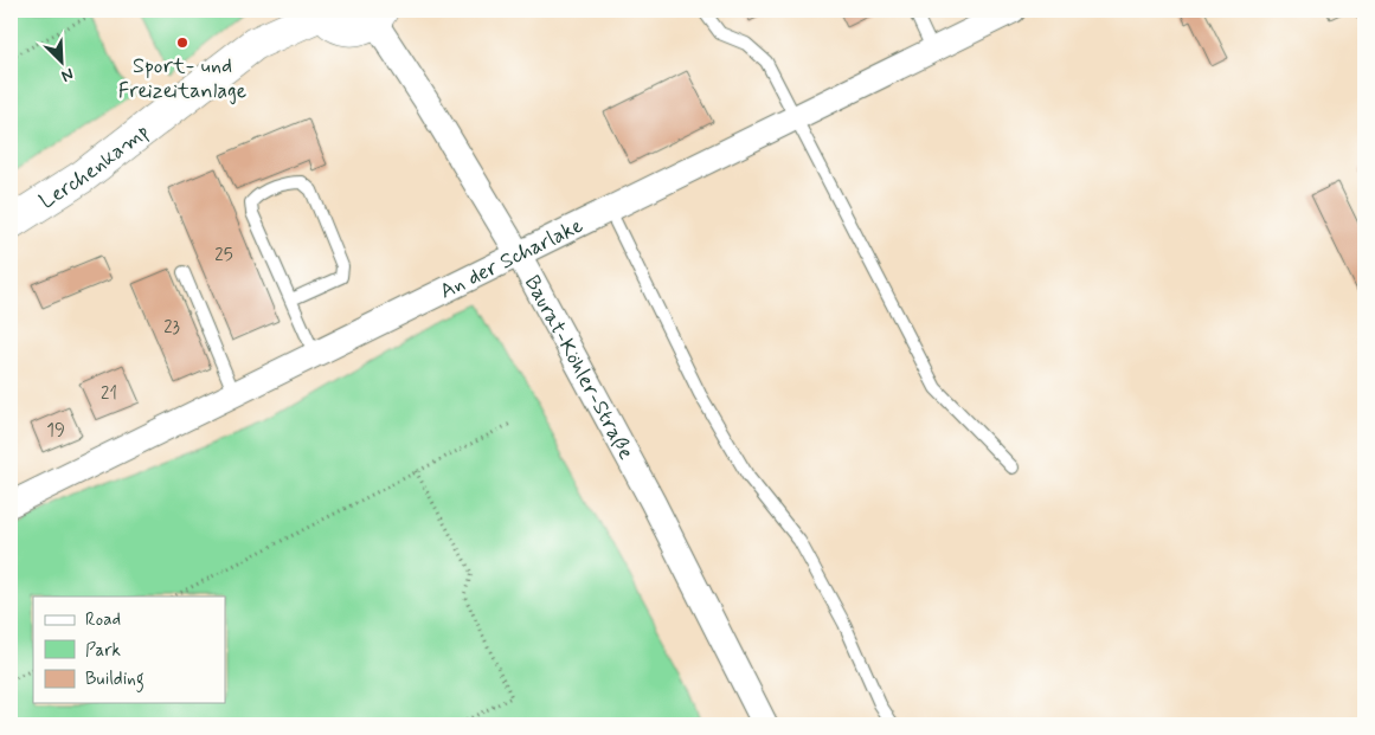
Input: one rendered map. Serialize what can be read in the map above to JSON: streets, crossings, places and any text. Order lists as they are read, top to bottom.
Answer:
{
  "streets": {
    "street": ["Lerchenkamp", "An der Scharlake", "Baurat-Köhler-Straße"]
  },
  "crossings": [
    ["An der Scharlake", "Baurat-Köhler-Straße"]
  ],
  "places": ["Sport- und Freizeitanlage"],
  "house_numbers": [
    "25",
    "23",
    "21",
    "19"
  ],
  "legend": ["Road", "Park", "Building"],
  "north": "bottom right"
}
